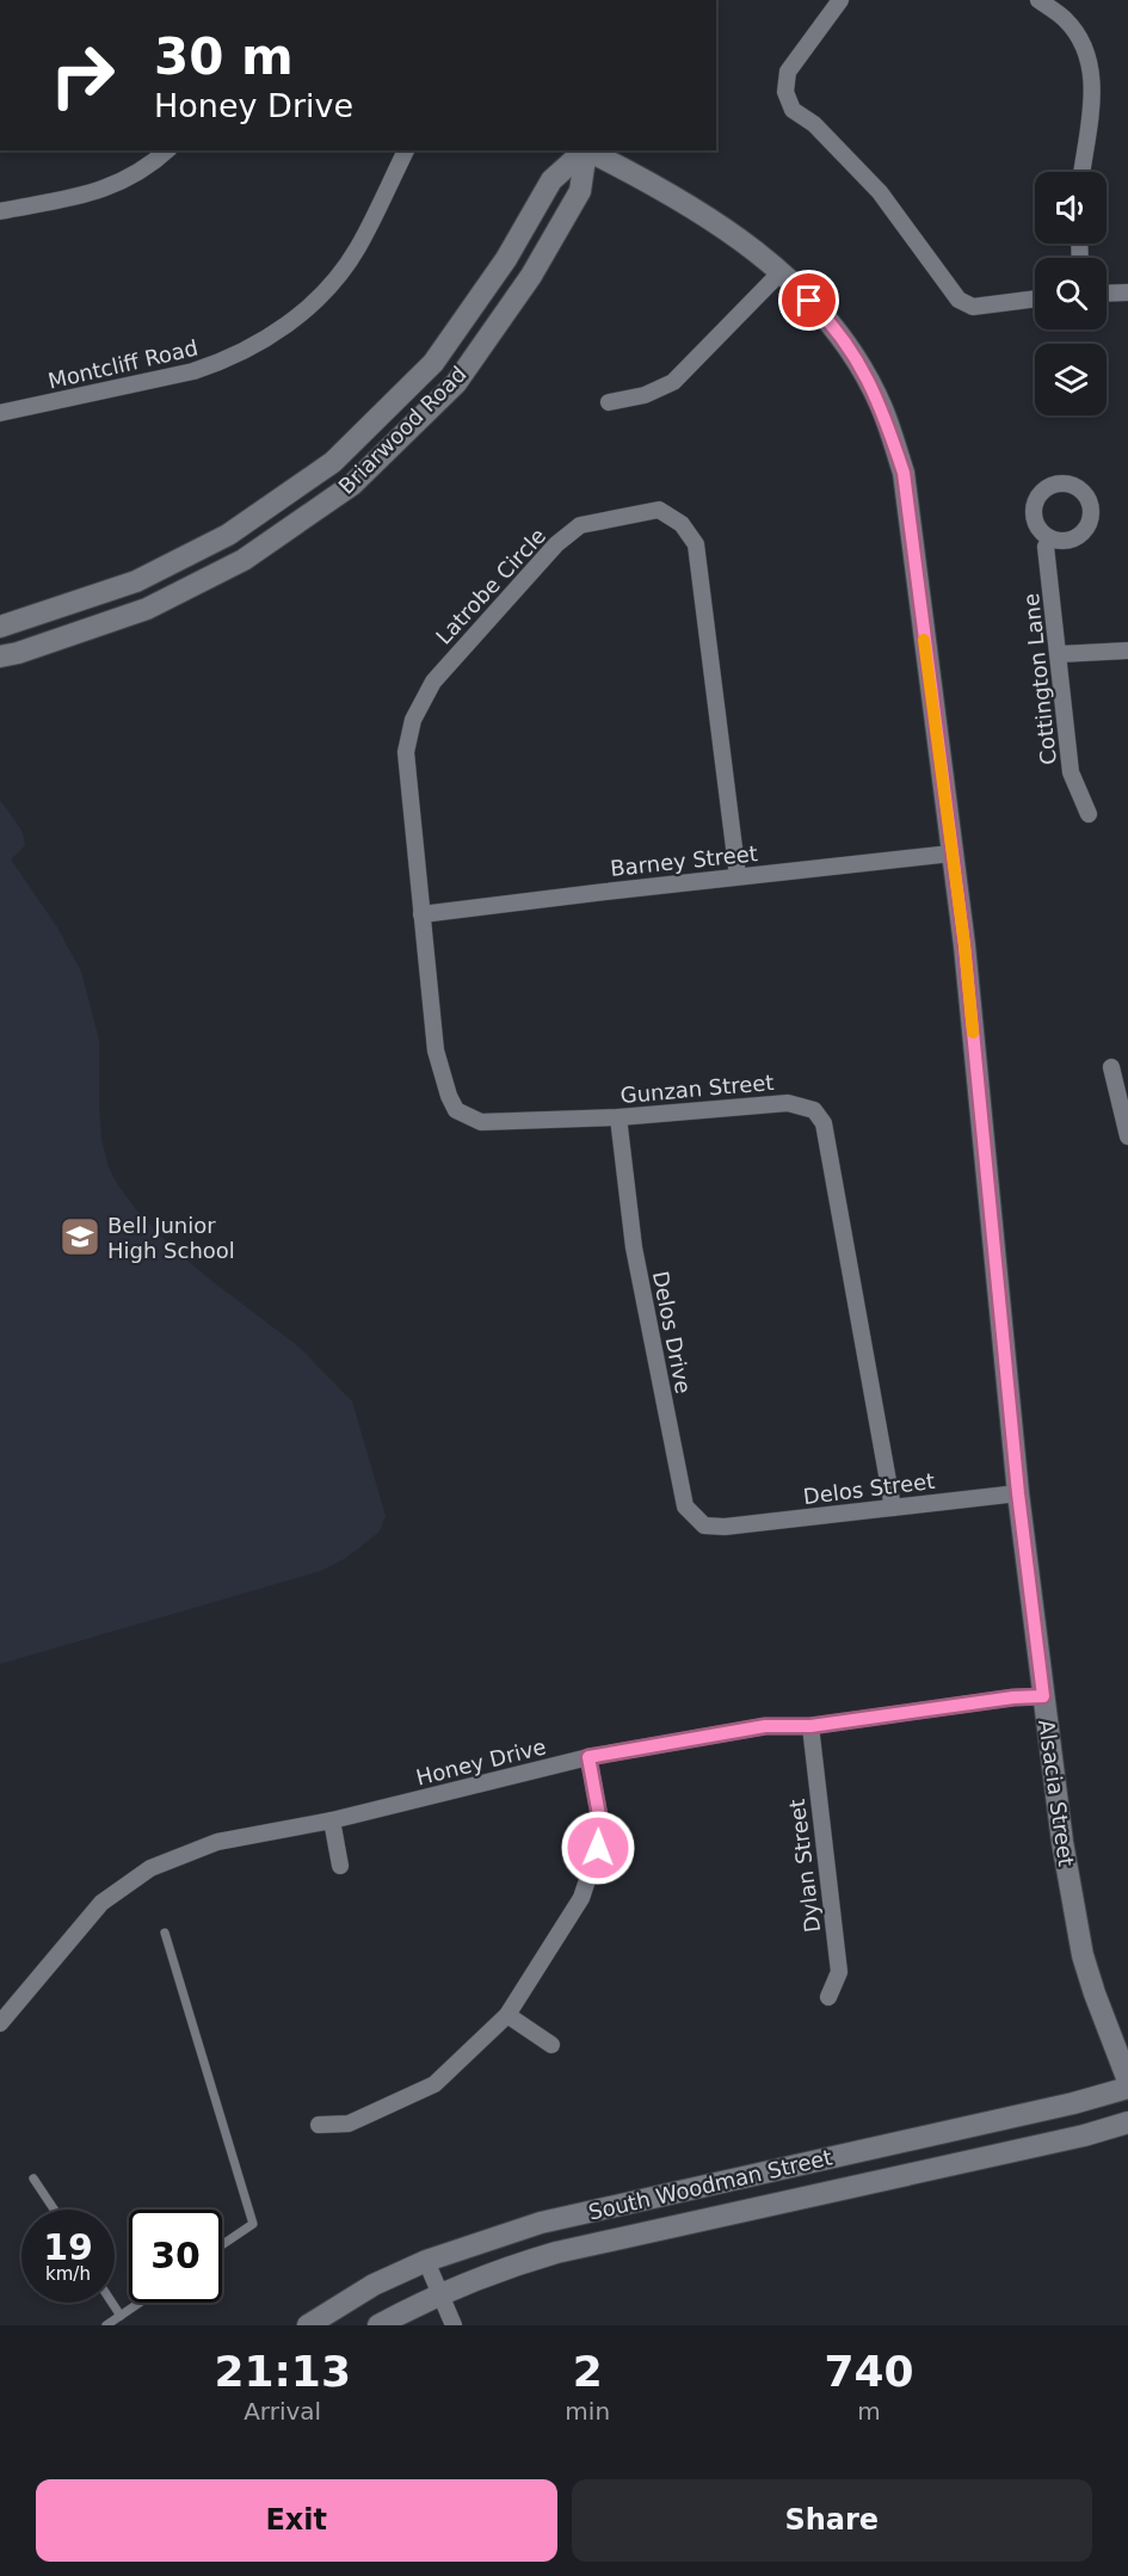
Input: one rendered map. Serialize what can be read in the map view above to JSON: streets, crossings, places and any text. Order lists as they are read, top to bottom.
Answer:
{
  "streets": {
    "main road": ["Briarwood Road", "Alsacia Street", "South Woodman Street"],
    "street": [
      "Montcliff Road",
      "Latrobe Circle",
      "Cottington Lane",
      "Barney Street",
      "Gunzan Street",
      "Delos Drive",
      "Delos Street",
      "Honey Drive",
      "Dylan Street"
    ]
  },
  "crossings": [
    ["Latrobe Circle", "Barney Street"],
    ["Latrobe Circle", "Gunzan Street"],
    ["Barney Street", "Alsacia Street"],
    ["Gunzan Street", "Delos Drive"],
    ["Gunzan Street", "Delos Street"],
    ["Delos Drive", "Delos Street"],
    ["Delos Street", "Alsacia Street"],
    ["Honey Drive", "Alsacia Street"],
    ["Honey Drive", "Dylan Street"]
  ],
  "places": {
    "school or university": ["Bell Junior High School"]
  },
  "page": {
    "turn": ["30 m", "Honey Drive"],
    "speed": "19 km/h",
    "limit": "30",
    "eta": [
      "21:13",
      "Arrival",
      "2",
      "min",
      "740",
      "m"
    ],
    "buttons": ["Exit", "Share"]
  }
}
